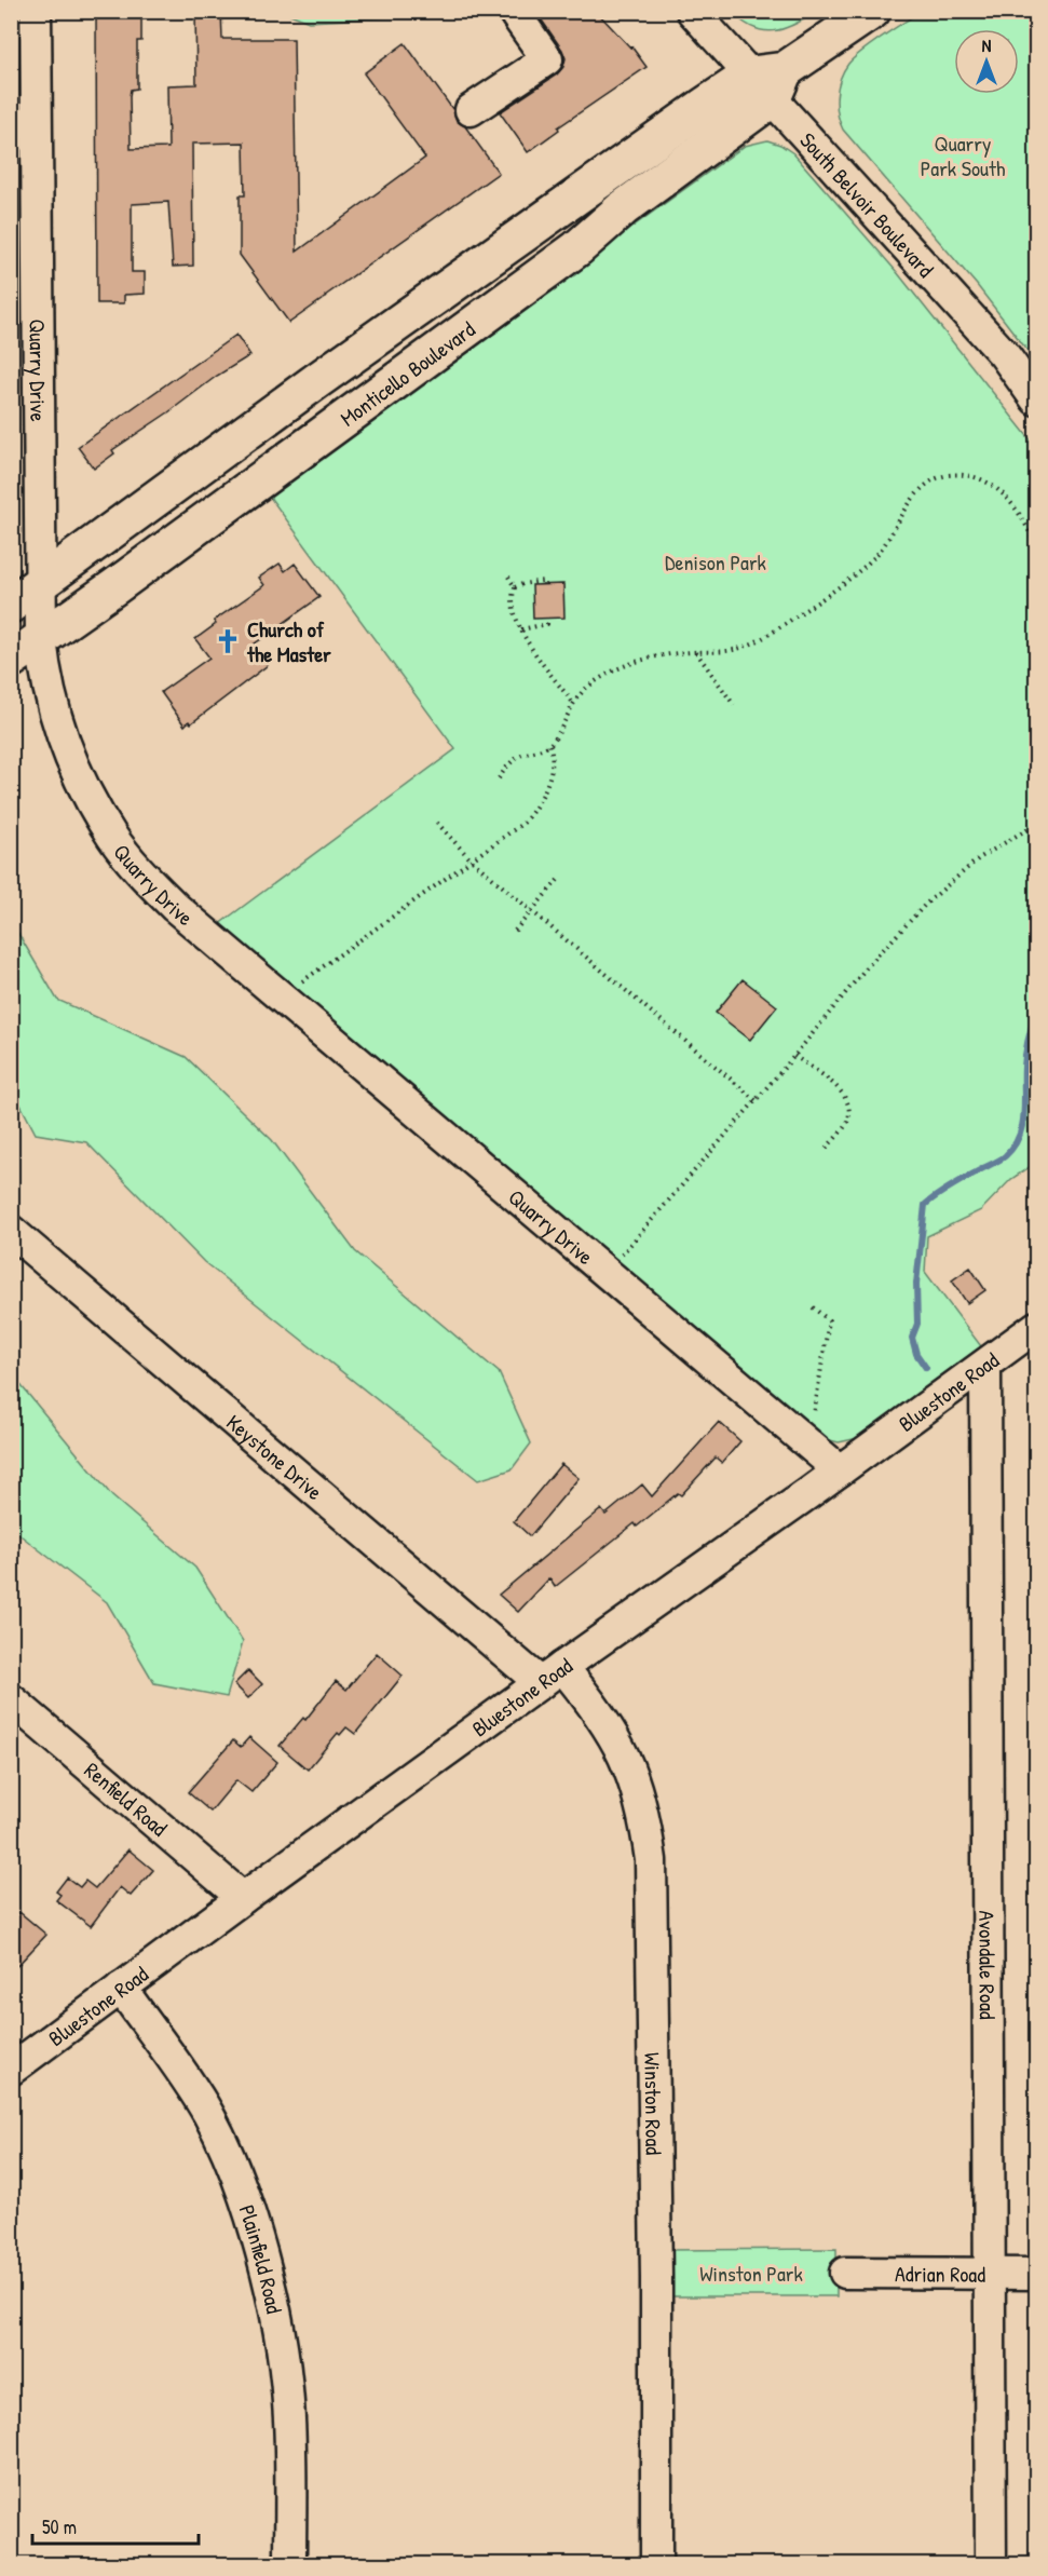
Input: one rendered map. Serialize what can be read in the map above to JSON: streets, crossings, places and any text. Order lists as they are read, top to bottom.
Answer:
{
  "streets": {
    "main road": ["Monticello Boulevard"],
    "street": [
      "South Belvoir Boulevard",
      "Quarry Drive",
      "Bluestone Road",
      "Keystone Drive",
      "Renfield Road",
      "Avondale Road",
      "Winston Road",
      "Plainfield Road",
      "Adrian Road"
    ]
  },
  "crossings": [
    ["South Belvoir Boulevard", "Monticello Boulevard"],
    ["Quarry Drive", "Monticello Boulevard"],
    ["Quarry Drive", "Bluestone Road"],
    ["Bluestone Road", "Keystone Drive"],
    ["Bluestone Road", "Renfield Road"],
    ["Bluestone Road", "Avondale Road"],
    ["Bluestone Road", "Winston Road"],
    ["Bluestone Road", "Plainfield Road"],
    ["Keystone Drive", "Winston Road"],
    ["Avondale Road", "Adrian Road"]
  ],
  "parks": ["Quarry Park South", "Denison Park", "Winston Park"],
  "places": {
    "church": ["Church of the Master"]
  },
  "scale_bar": "50 m",
  "north": "top"
}
